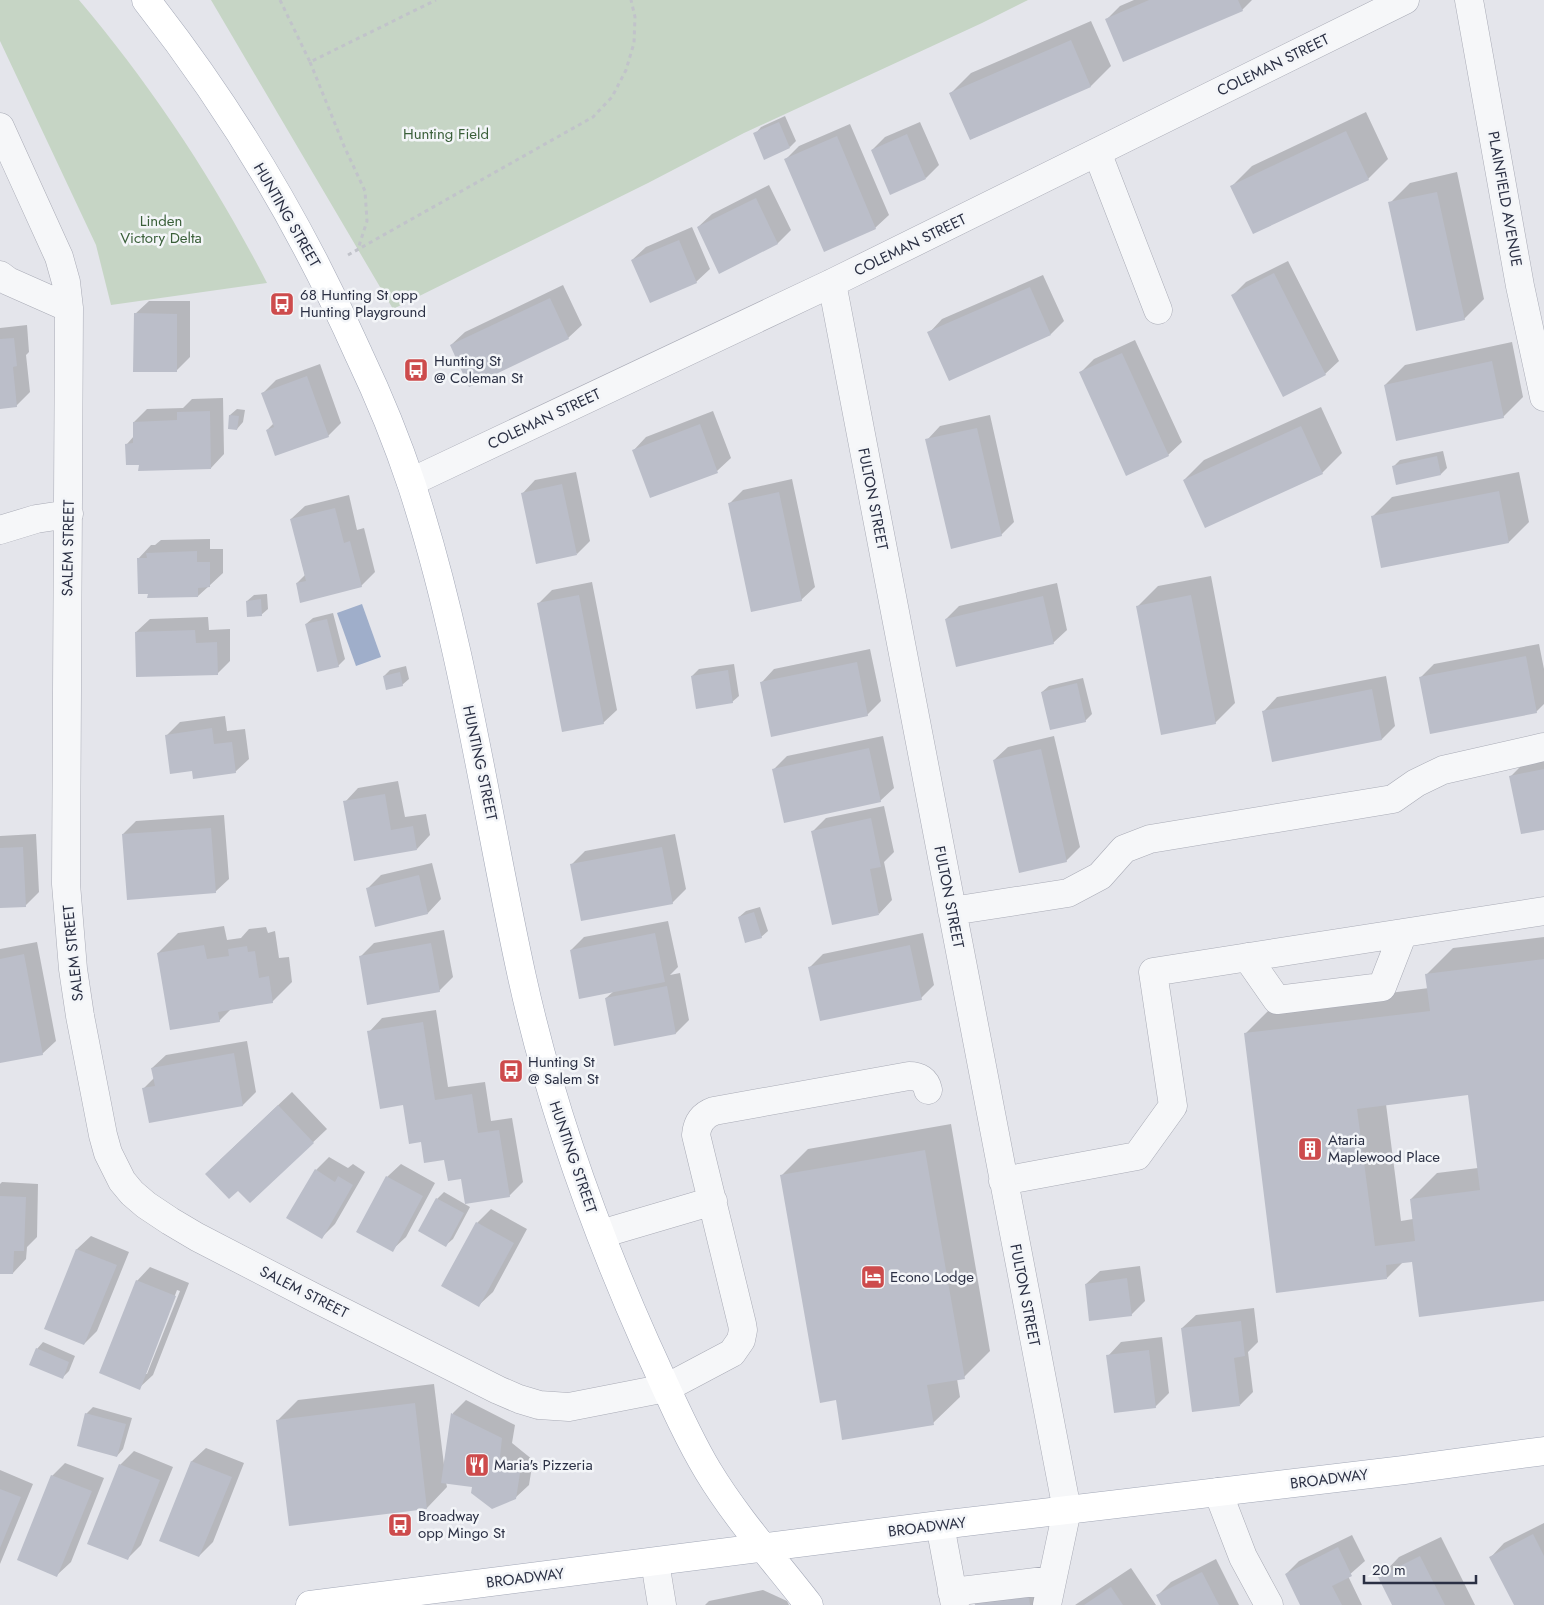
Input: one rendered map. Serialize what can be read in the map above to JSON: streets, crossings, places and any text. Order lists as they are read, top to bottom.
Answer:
{
  "streets": {
    "main road": ["HUNTING STREET", "BROADWAY"],
    "street": [
      "COLEMAN STREET",
      "PLAINFIELD AVENUE",
      "FULTON STREET",
      "SALEM STREET"
    ]
  },
  "crossings": [
    ["COLEMAN STREET", "HUNTING STREET"],
    ["COLEMAN STREET", "FULTON STREET"],
    ["HUNTING STREET", "SALEM STREET"],
    ["HUNTING STREET", "BROADWAY"],
    ["FULTON STREET", "BROADWAY"]
  ],
  "parks": ["Hunting Field", "Linden Victory Delta"],
  "places": {
    "bus stop": [
      "68 Hunting St opp Hunting Playground",
      "Hunting St @ Coleman St",
      "Hunting St @ Salem St",
      "Broadway opp Mingo St"
    ],
    "building": ["Ataria Maplewood Place"],
    "hotel": ["Econo Lodge"],
    "restaurant": ["Maria's Pizzeria"]
  },
  "scale_bar": "20 m"
}
